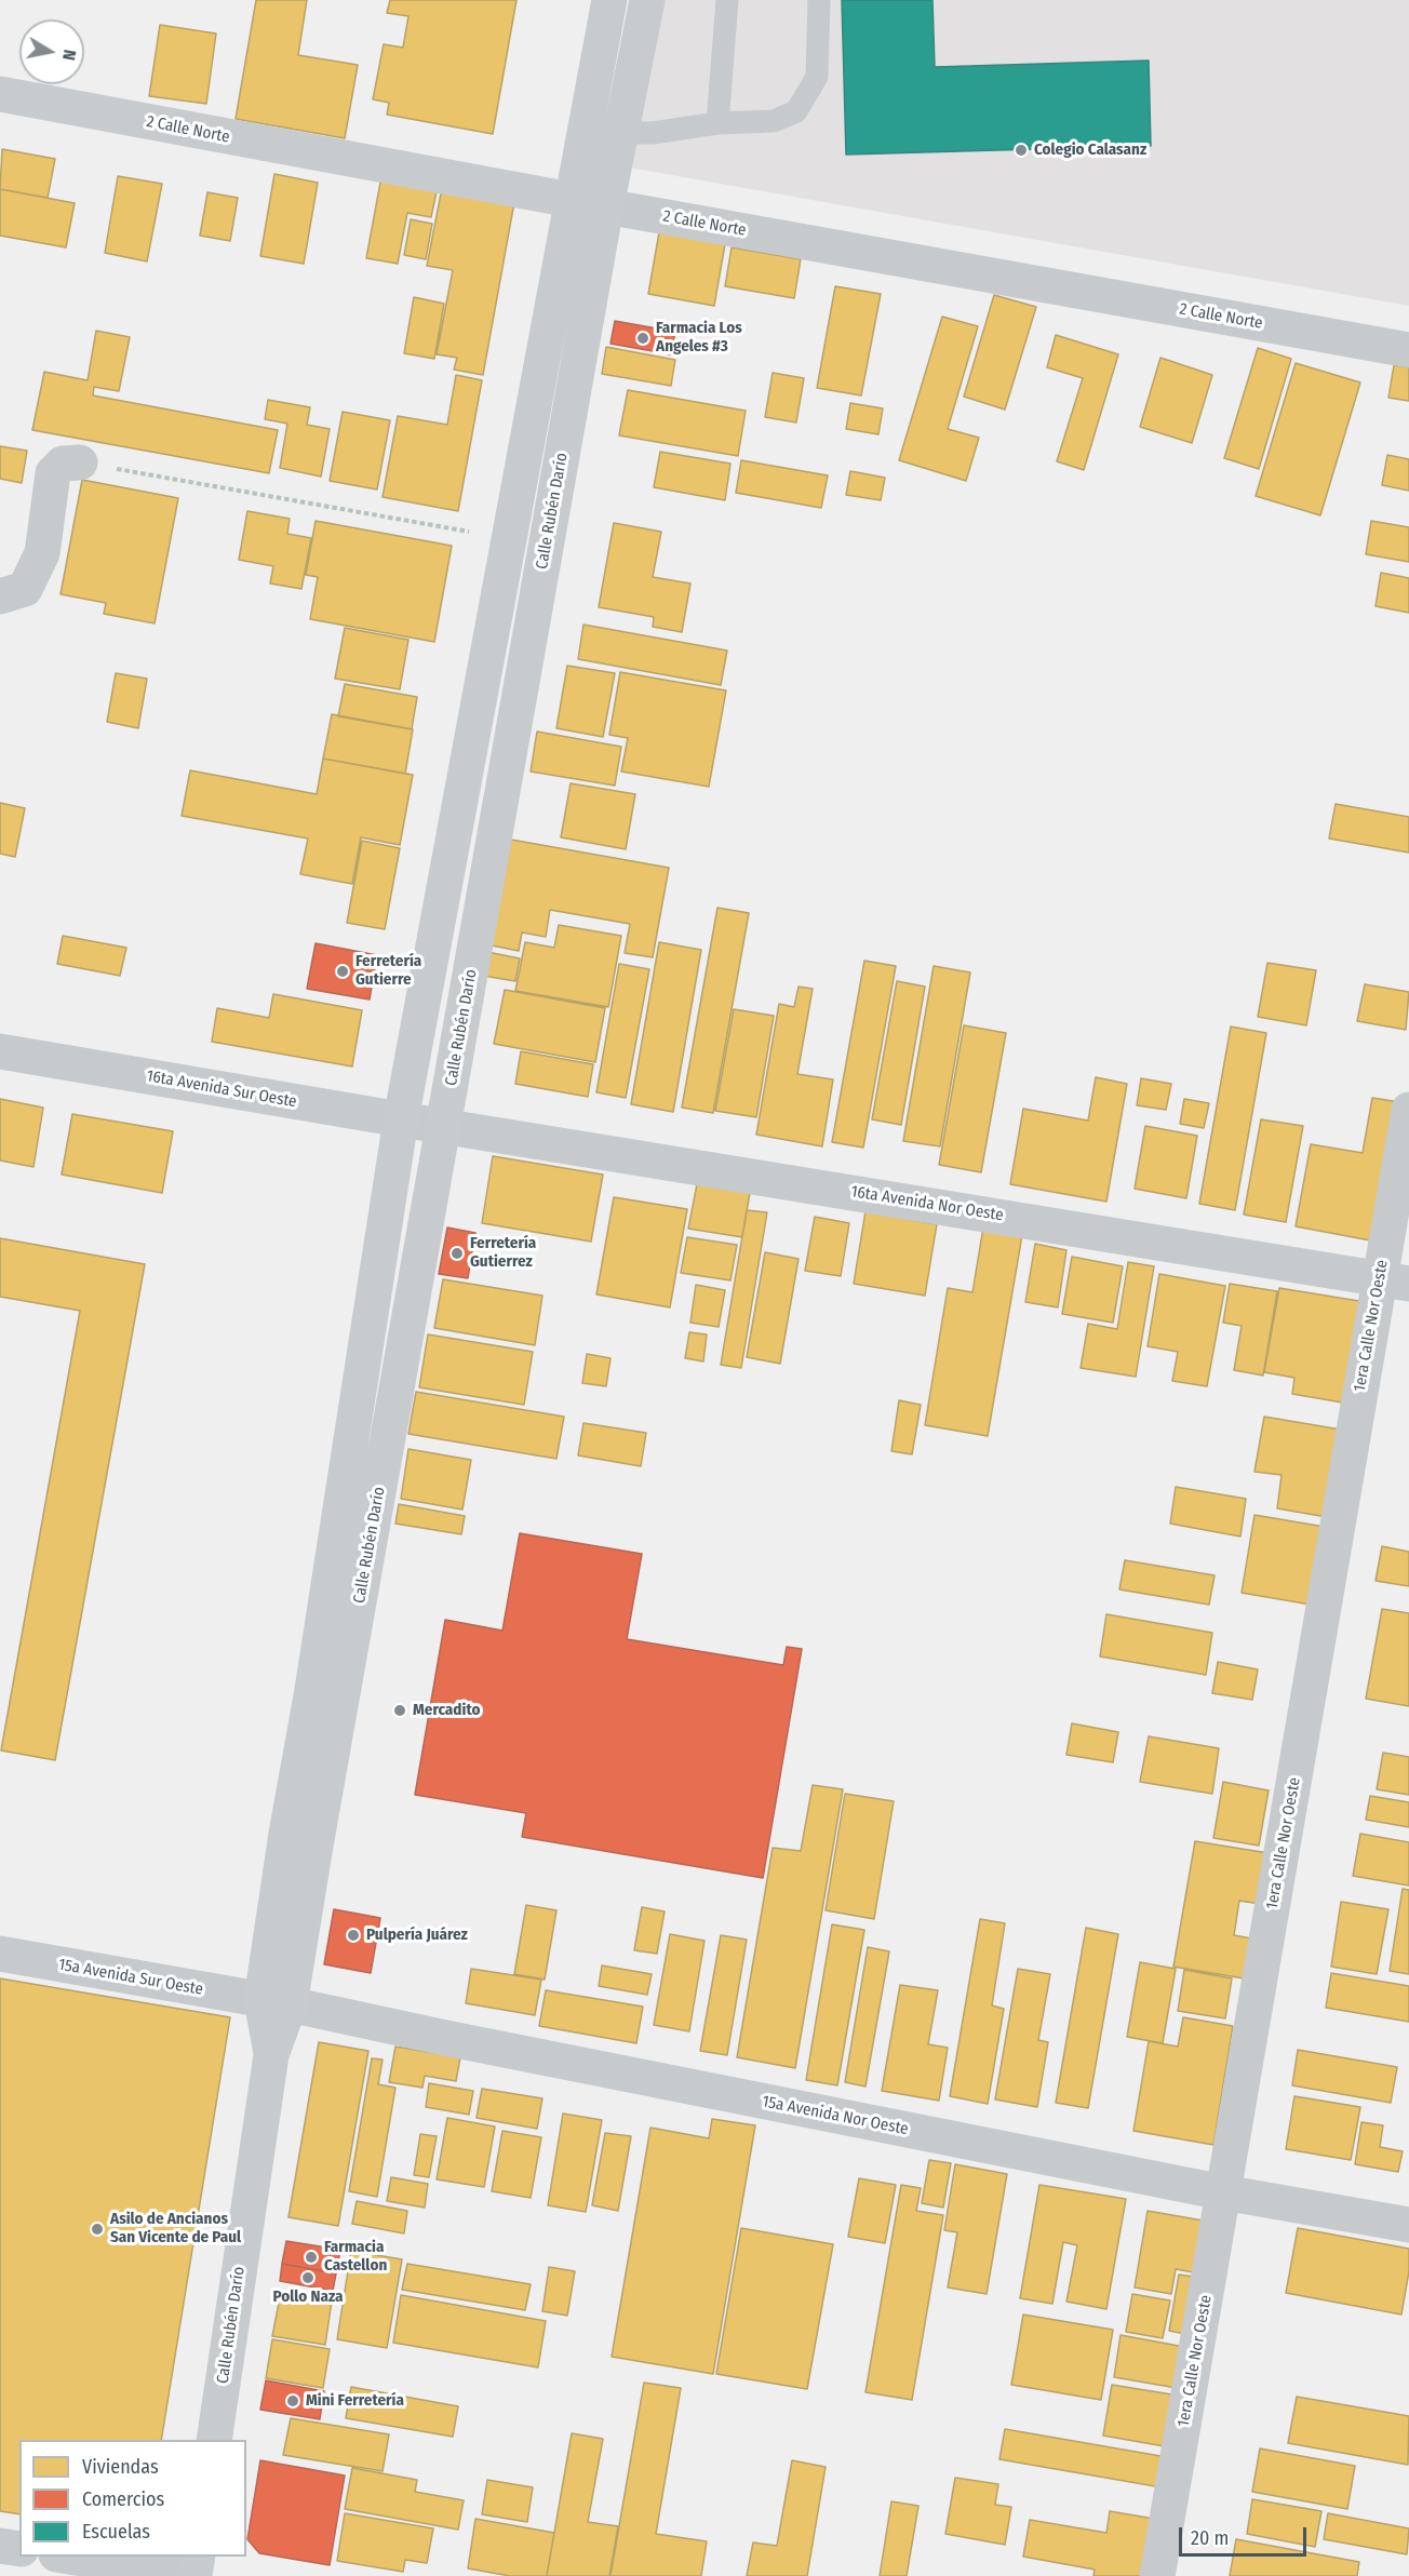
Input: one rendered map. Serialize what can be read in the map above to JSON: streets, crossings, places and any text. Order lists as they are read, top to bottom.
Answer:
{
  "streets": {
    "street": [
      "2 Calle Norte",
      "Calle Rubén Darío",
      "16ta Avenida Sur Oeste",
      "16ta Avenida Nor Oeste",
      "1era Calle Nor Oeste",
      "15a Avenida Sur Oeste",
      "15a Avenida Nor Oeste"
    ]
  },
  "crossings": [
    ["2 Calle Norte", "Calle Rubén Darío"],
    ["Calle Rubén Darío", "16ta Avenida Sur Oeste"],
    ["Calle Rubén Darío", "16ta Avenida Nor Oeste"],
    ["Calle Rubén Darío", "15a Avenida Sur Oeste"],
    ["Calle Rubén Darío", "15a Avenida Nor Oeste"],
    ["16ta Avenida Sur Oeste", "16ta Avenida Nor Oeste"],
    ["16ta Avenida Nor Oeste", "1era Calle Nor Oeste"],
    ["1era Calle Nor Oeste", "15a Avenida Nor Oeste"],
    ["15a Avenida Sur Oeste", "15a Avenida Nor Oeste"]
  ],
  "places": [
    "Colegio Calasanz",
    "Farmacia Los Angeles #3",
    "Ferretería Gutierre",
    "Ferretería Gutierrez",
    "Mercadito",
    "Pulpería Juárez",
    "Asilo de Ancianos San Vicente de Paul",
    "Farmacia Castellon",
    "Pollo Naza",
    "Mini Ferretería"
  ],
  "legend": ["Viviendas", "Comercios", "Escuelas"],
  "scale_bar": "20 m",
  "north": "right"
}
